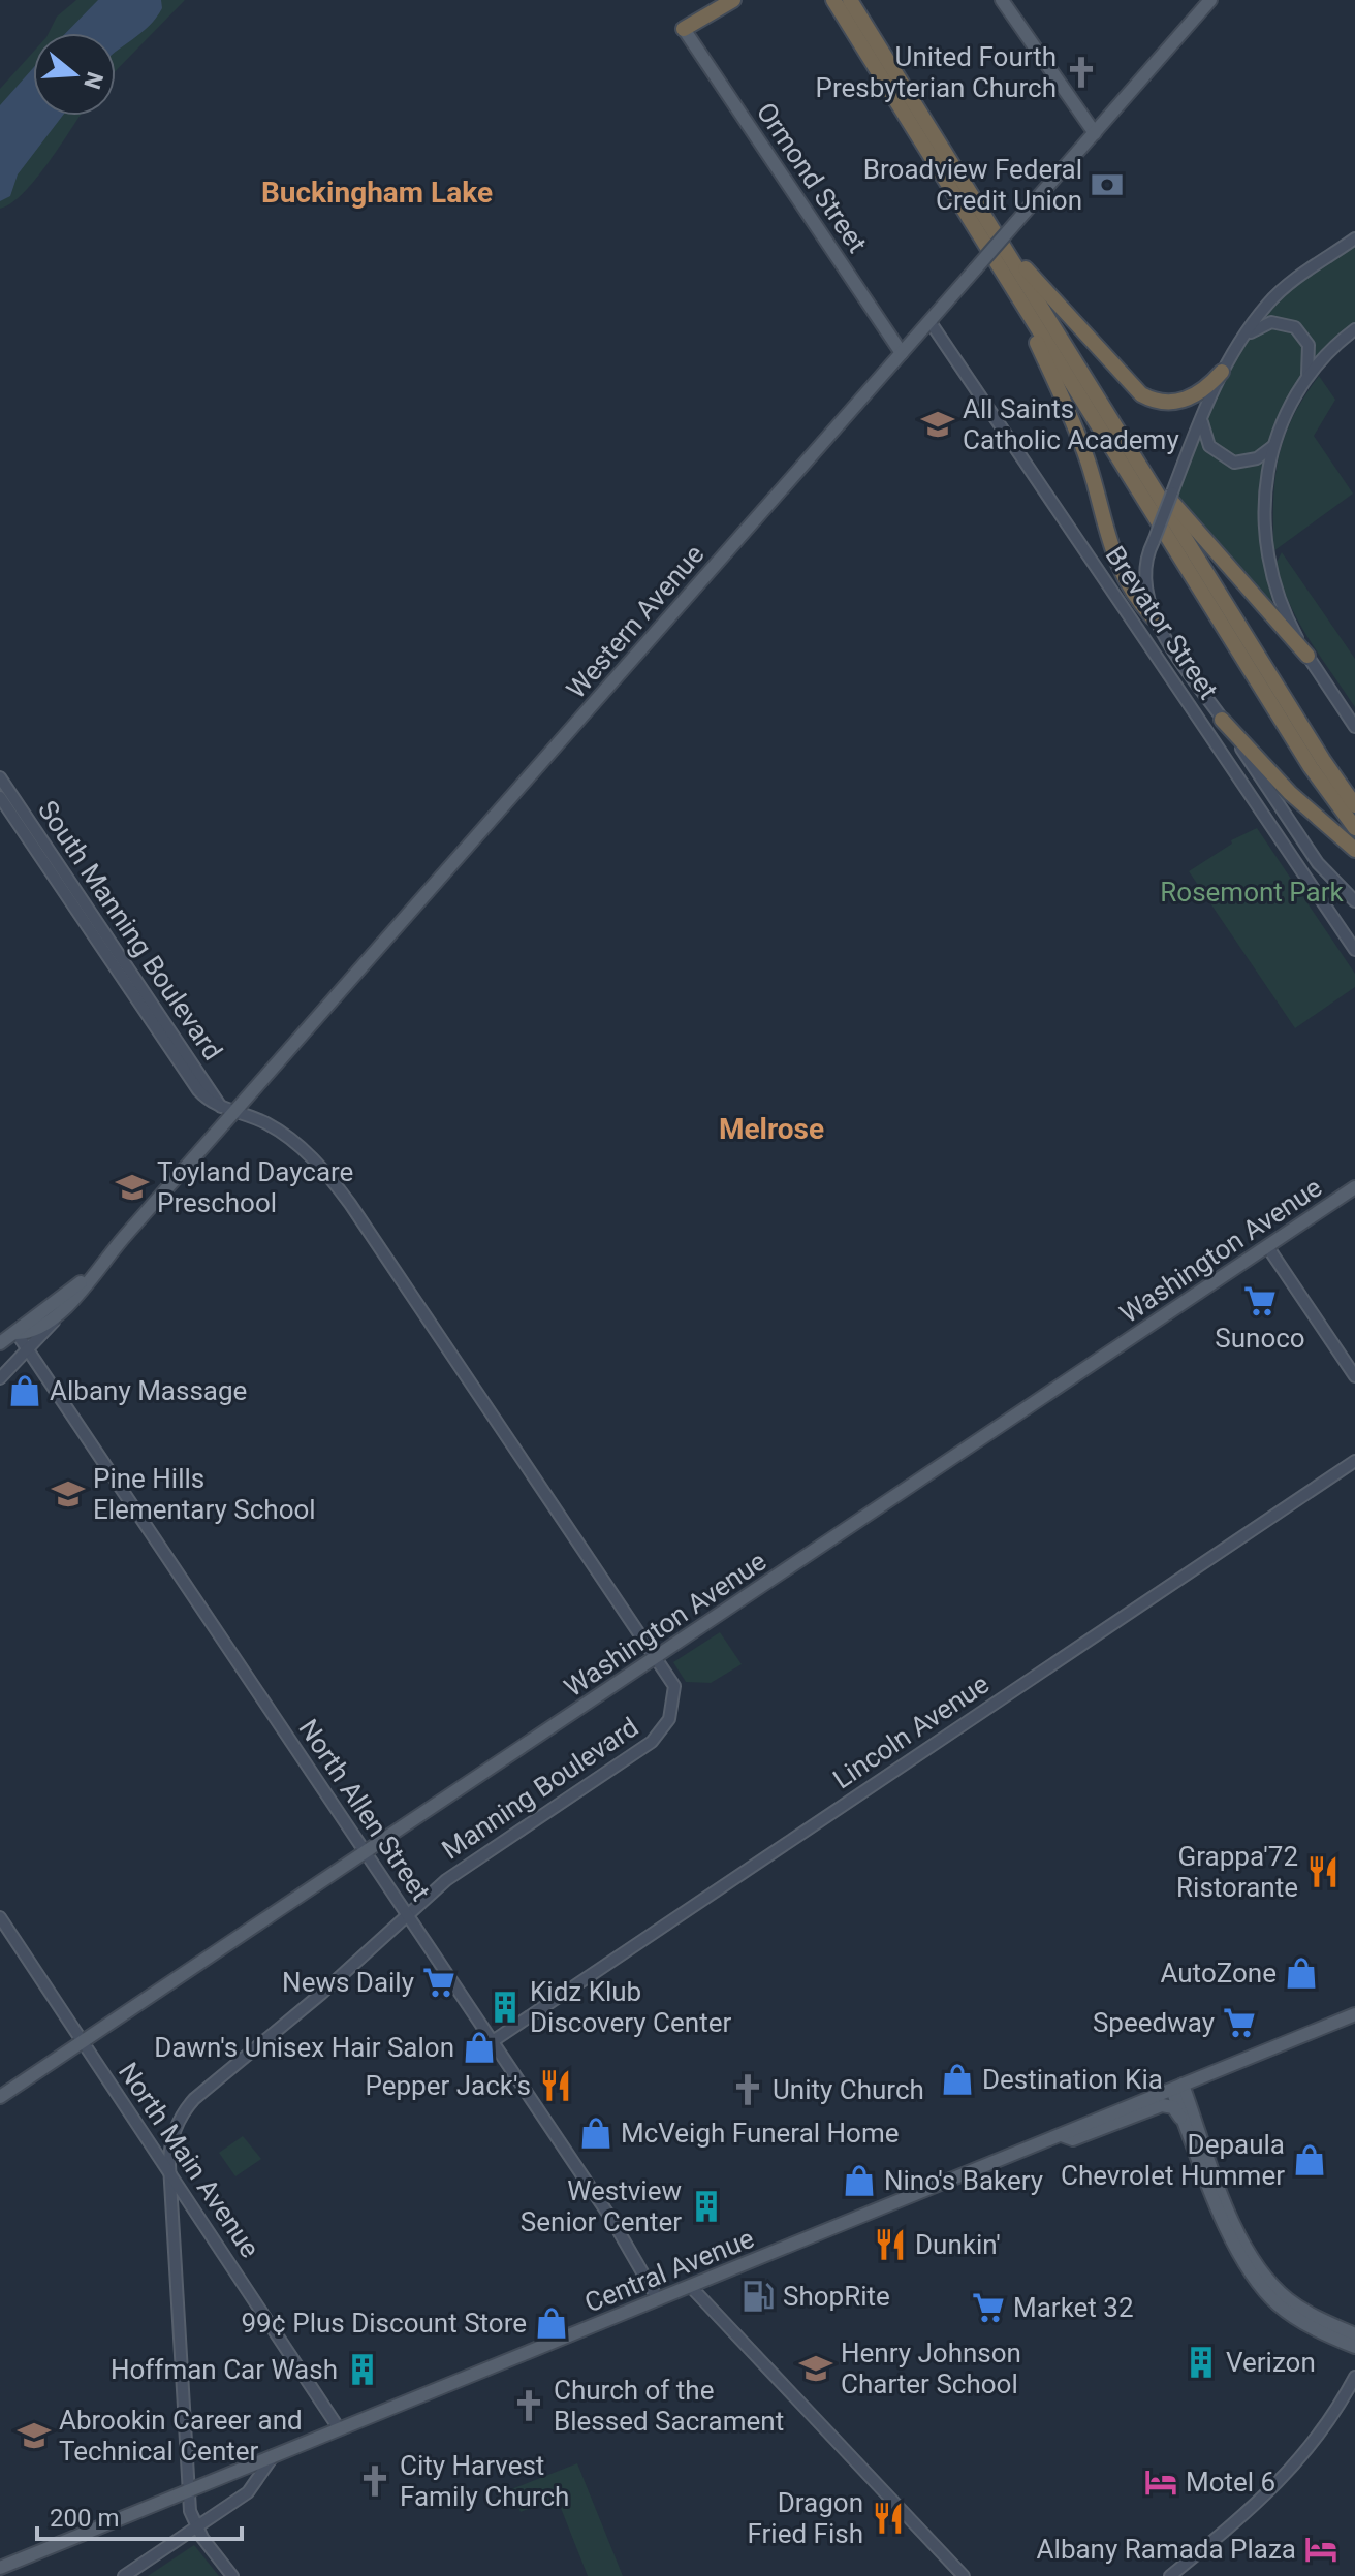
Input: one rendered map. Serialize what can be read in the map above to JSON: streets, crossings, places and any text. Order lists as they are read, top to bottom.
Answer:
{
  "streets": {
    "main road": [
      "Ormond Street",
      "Western Avenue",
      "Washington Avenue",
      "Central Avenue"
    ],
    "street": [
      "Brevator Street",
      "South Manning Boulevard",
      "Lincoln Avenue",
      "Manning Boulevard",
      "North Allen Street",
      "North Main Avenue"
    ]
  },
  "crossings": [
    ["Ormond Street", "Western Avenue"],
    ["Western Avenue", "Brevator Street"],
    ["Western Avenue", "South Manning Boulevard"],
    ["Western Avenue", "Manning Boulevard"],
    ["Western Avenue", "North Allen Street"],
    ["South Manning Boulevard", "Manning Boulevard"],
    ["Washington Avenue", "Manning Boulevard"],
    ["Washington Avenue", "North Allen Street"],
    ["Washington Avenue", "North Main Avenue"],
    ["Lincoln Avenue", "North Allen Street"],
    ["Manning Boulevard", "North Allen Street"],
    ["Manning Boulevard", "North Main Avenue"],
    ["Manning Boulevard", "Central Avenue"],
    ["North Allen Street", "Central Avenue"],
    ["North Main Avenue", "Central Avenue"]
  ],
  "districts": ["Buckingham Lake", "Melrose"],
  "parks": ["Rosemont Park"],
  "places": {
    "church": [
      "United Fourth Presbyterian Church",
      "Unity Church",
      "Church of the Blessed Sacrament",
      "City Harvest Family Church"
    ],
    "bank": ["Broadview Federal Credit Union"],
    "school or university": [
      "All Saints Catholic Academy",
      "Toyland Daycare Preschool",
      "Pine Hills Elementary School",
      "Henry Johnson Charter School",
      "Abrookin Career and Technical Center"
    ],
    "supermarket": [
      "Sunoco",
      "News Daily",
      "Speedway",
      "Market 32"
    ],
    "shop": [
      "Albany Massage",
      "AutoZone",
      "Dawn's Unisex Hair Salon",
      "Destination Kia",
      "McVeigh Funeral Home",
      "Depaula Chevrolet Hummer",
      "Nino's Bakery",
      "99¢ Plus Discount Store"
    ],
    "restaurant": [
      "Grappa'72 Ristorante",
      "Pepper Jack's",
      "Dunkin'",
      "Dragon Fried Fish"
    ],
    "building": [
      "Kidz Klub Discovery Center",
      "Westview Senior Center",
      "Verizon",
      "Hoffman Car Wash"
    ],
    "fuel station": ["ShopRite"],
    "hotel": ["Motel 6", "Albany Ramada Plaza"]
  },
  "scale_bar": "200 m",
  "north": "right"
}
